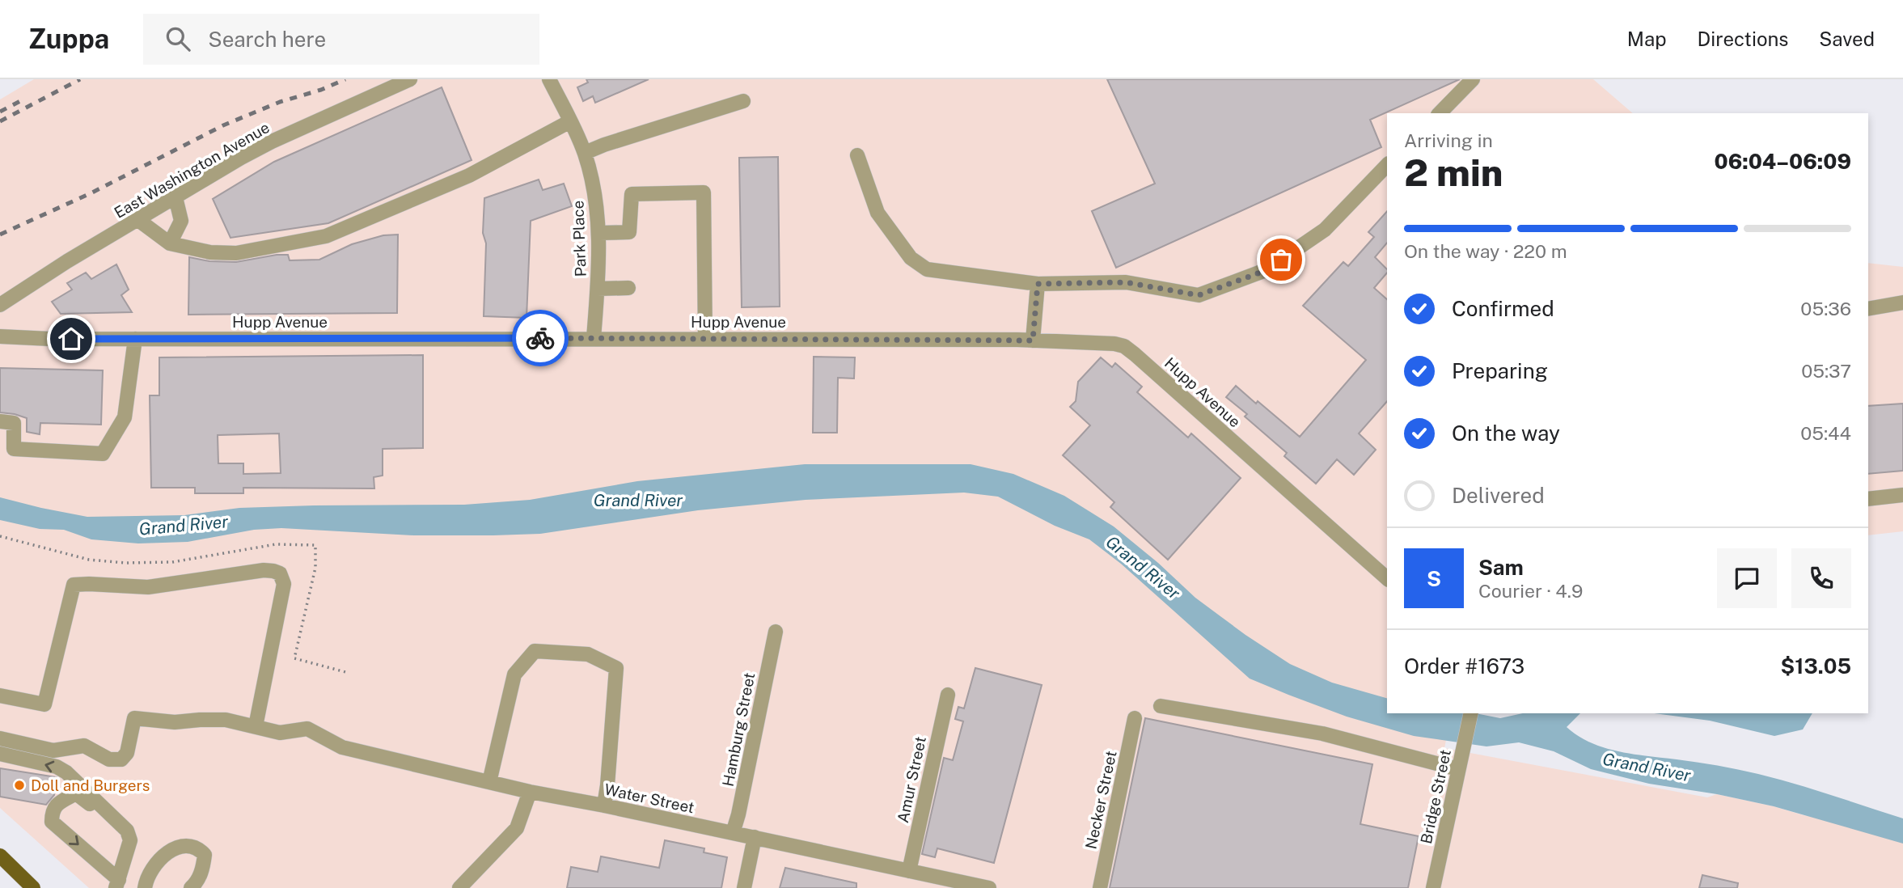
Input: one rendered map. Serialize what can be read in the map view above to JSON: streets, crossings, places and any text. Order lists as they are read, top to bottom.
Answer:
{
  "streets": {
    "street": [
      "East Washington Avenue",
      "Park Place",
      "Hupp Avenue",
      "Hamburg Street",
      "Amur Street",
      "Bridge Street",
      "Water Street",
      "Necker Street"
    ]
  },
  "crossings": [
    ["Park Place", "Hupp Avenue"],
    ["Hamburg Street", "Water Street"],
    ["Amur Street", "Water Street"]
  ],
  "water": ["Grand River"],
  "places": ["Doll and Burgers"],
  "page": {
    "header": "Zuppa",
    "search": "Search here",
    "nav": ["Map", "Directions", "Saved"],
    "heading": ["2 min", "Arriving in", "06:04–06:09"],
    "panel": [
      "Sam",
      "Courier · 4.9",
      "Order #1673",
      "$13.05"
    ],
    "bar": "On the way · 220 m",
    "list": [
      ["Confirmed", "05:36"],
      ["Preparing", "05:37"],
      ["On the way", "05:44"],
      "Delivered"
    ],
    "round": "S"
  }
}
